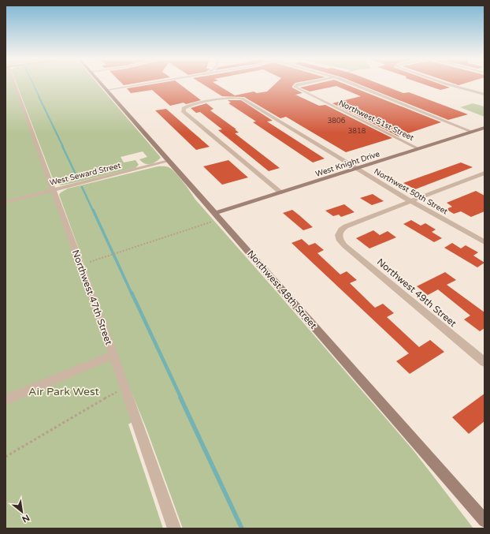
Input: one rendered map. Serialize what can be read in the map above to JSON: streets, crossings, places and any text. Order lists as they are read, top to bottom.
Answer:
{
  "streets": {
    "main road": ["West Knight Drive", "Northwest 48th Street"],
    "street": [
      "Northwest 51st Street",
      "West Seward Street",
      "Northwest 50th Street",
      "Northwest 49th Street",
      "Northwest 47th Street"
    ]
  },
  "crossings": [
    ["Northwest 51st Street", "West Knight Drive"],
    ["West Knight Drive", "Northwest 50th Street"],
    ["West Knight Drive", "Northwest 48th Street"],
    ["West Seward Street", "Northwest 48th Street"],
    ["West Seward Street", "Northwest 47th Street"],
    ["Northwest 50th Street", "Northwest 49th Street"]
  ],
  "parks": ["Air Park West"],
  "house_numbers": ["3806", "3818"],
  "north": "bottom right"
}
